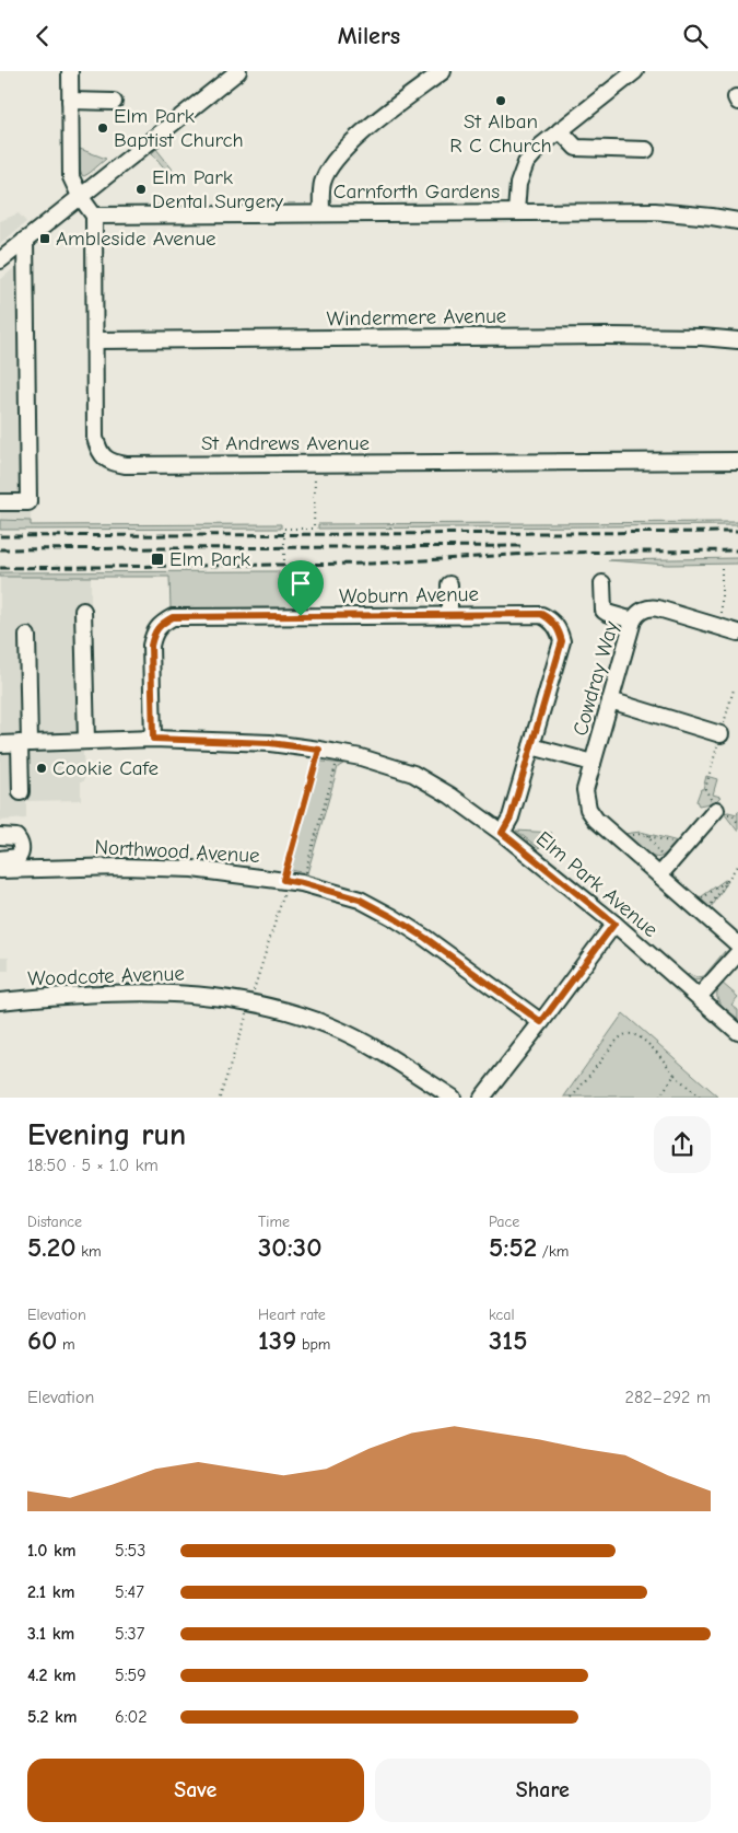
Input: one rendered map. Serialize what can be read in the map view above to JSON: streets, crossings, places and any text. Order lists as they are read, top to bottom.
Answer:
{
  "streets": {
    "street": [
      "Carnforth Gardens",
      "Windermere Avenue",
      "St Andrews Avenue",
      "Woburn Avenue",
      "Cowdray Way",
      "Northwood Avenue",
      "Elm Park Avenue",
      "Woodcote Avenue"
    ]
  },
  "crossings": [
    ["Carnforth Gardens", "St Andrews Avenue"],
    ["Windermere Avenue", "St Andrews Avenue"],
    ["Woburn Avenue", "Cowdray Way"],
    ["Woburn Avenue", "Elm Park Avenue"]
  ],
  "places": {
    "other": [
      "St Alban R C Church",
      "Elm Park Baptist Church",
      "Elm Park Dental Surgery",
      "Cookie Cafe"
    ],
    "transit": ["Ambleside Avenue", "Elm Park"]
  },
  "page": {
    "header": "Milers",
    "heading": ["Evening run", "18:50 · 5 × 1.0 km"],
    "stats": [
      ["Distance", "5.20 km"],
      ["Time", "30:30"],
      ["Pace", "5:52 /km"],
      ["Elevation", "60 m"],
      ["Heart rate", "139 bpm"],
      ["kcal", "315"]
    ],
    "chart": ["Elevation", "282–292 m"],
    "list": [
      {
        "name": "1.0 km",
        "note": "5:53"
      },
      {
        "name": "2.1 km",
        "note": "5:47"
      },
      {
        "name": "3.1 km",
        "note": "5:37"
      },
      {
        "name": "4.2 km",
        "note": "5:59"
      },
      {
        "name": "5.2 km",
        "note": "6:02"
      }
    ],
    "buttons": ["Save", "Share"]
  }
}
